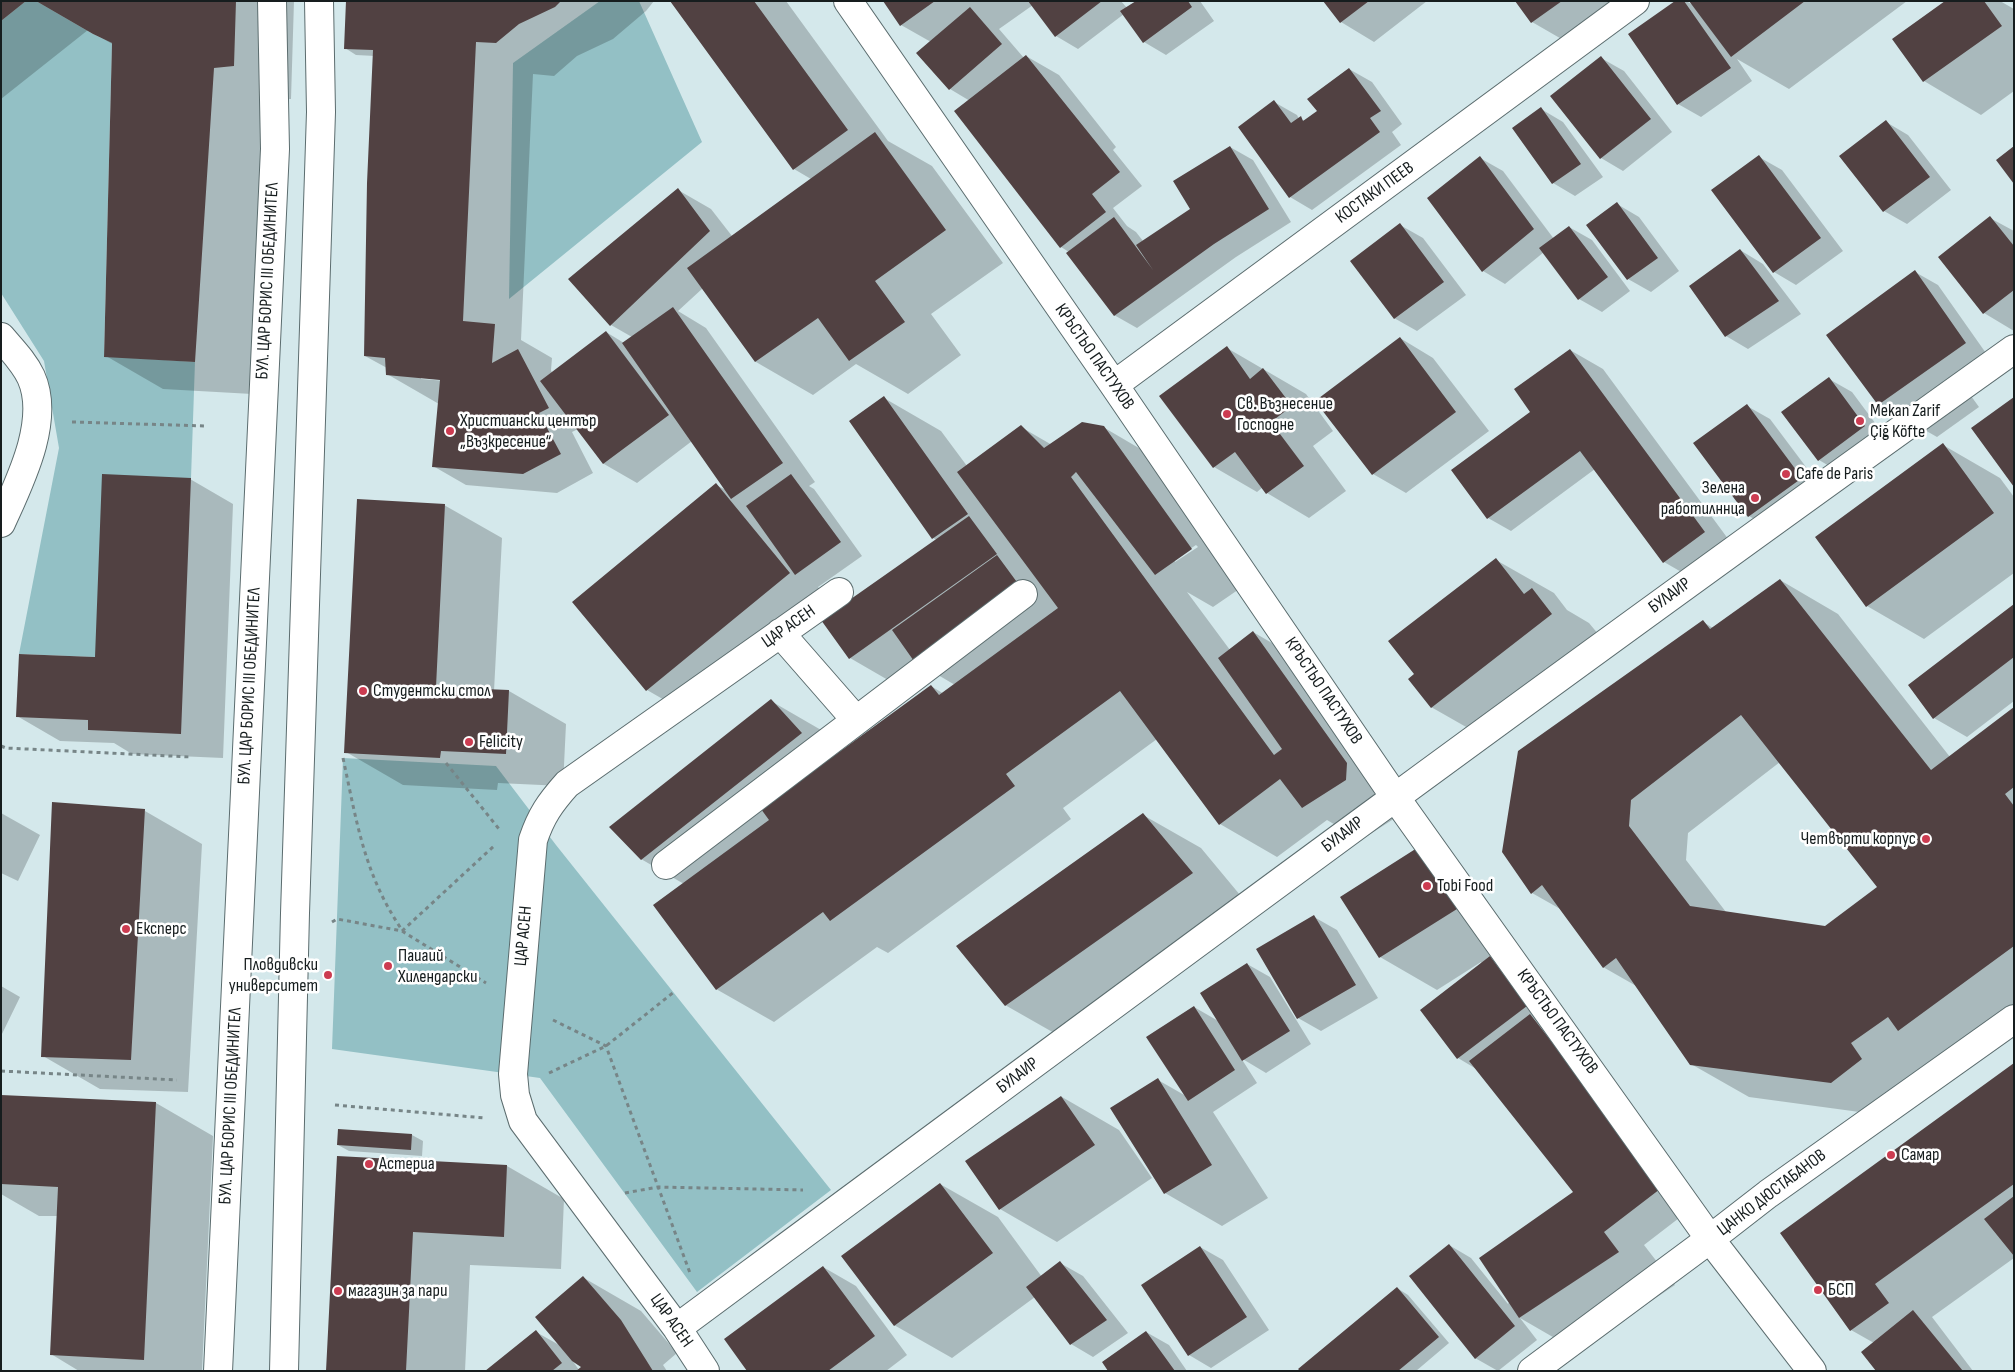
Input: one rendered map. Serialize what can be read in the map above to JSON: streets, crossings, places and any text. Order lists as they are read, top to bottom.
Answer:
{
  "streets": {
    "street": [
      "КОСТАКИ ПЕЕВ",
      "БУЛ. ЦАР БОРИС III ОБЕДИНИТЕЛ",
      "КРЪСТЬО ПАСТУХОВ",
      "БУЛАИР",
      "ЦАР АСЕН",
      "ЦАНКО ДЮСТАБАНОВ"
    ]
  },
  "crossings": [
    ["КОСТАКИ ПЕЕВ", "КРЪСТЬО ПАСТУХОВ"],
    ["КРЪСТЬО ПАСТУХОВ", "БУЛАИР"],
    ["КРЪСТЬО ПАСТУХОВ", "ЦАНКО ДЮСТАБАНОВ"],
    ["БУЛАИР", "ЦАР АСЕН"]
  ],
  "places": [
    "Св. Възнесение Господне",
    "Mekan Zarif Çiğ Köfte",
    "Христиански център „Възкресение“",
    "Cafe de Paris",
    "Зелена работилннца",
    "Студентски стол",
    "Felicity",
    "Четвърти корпус",
    "Tobi Food",
    "Експерс",
    "Паиаий Хилендарски",
    "Пловдивски университет",
    "Самар",
    "Астериа",
    "БСП",
    "магазин за пари"
  ]
}
